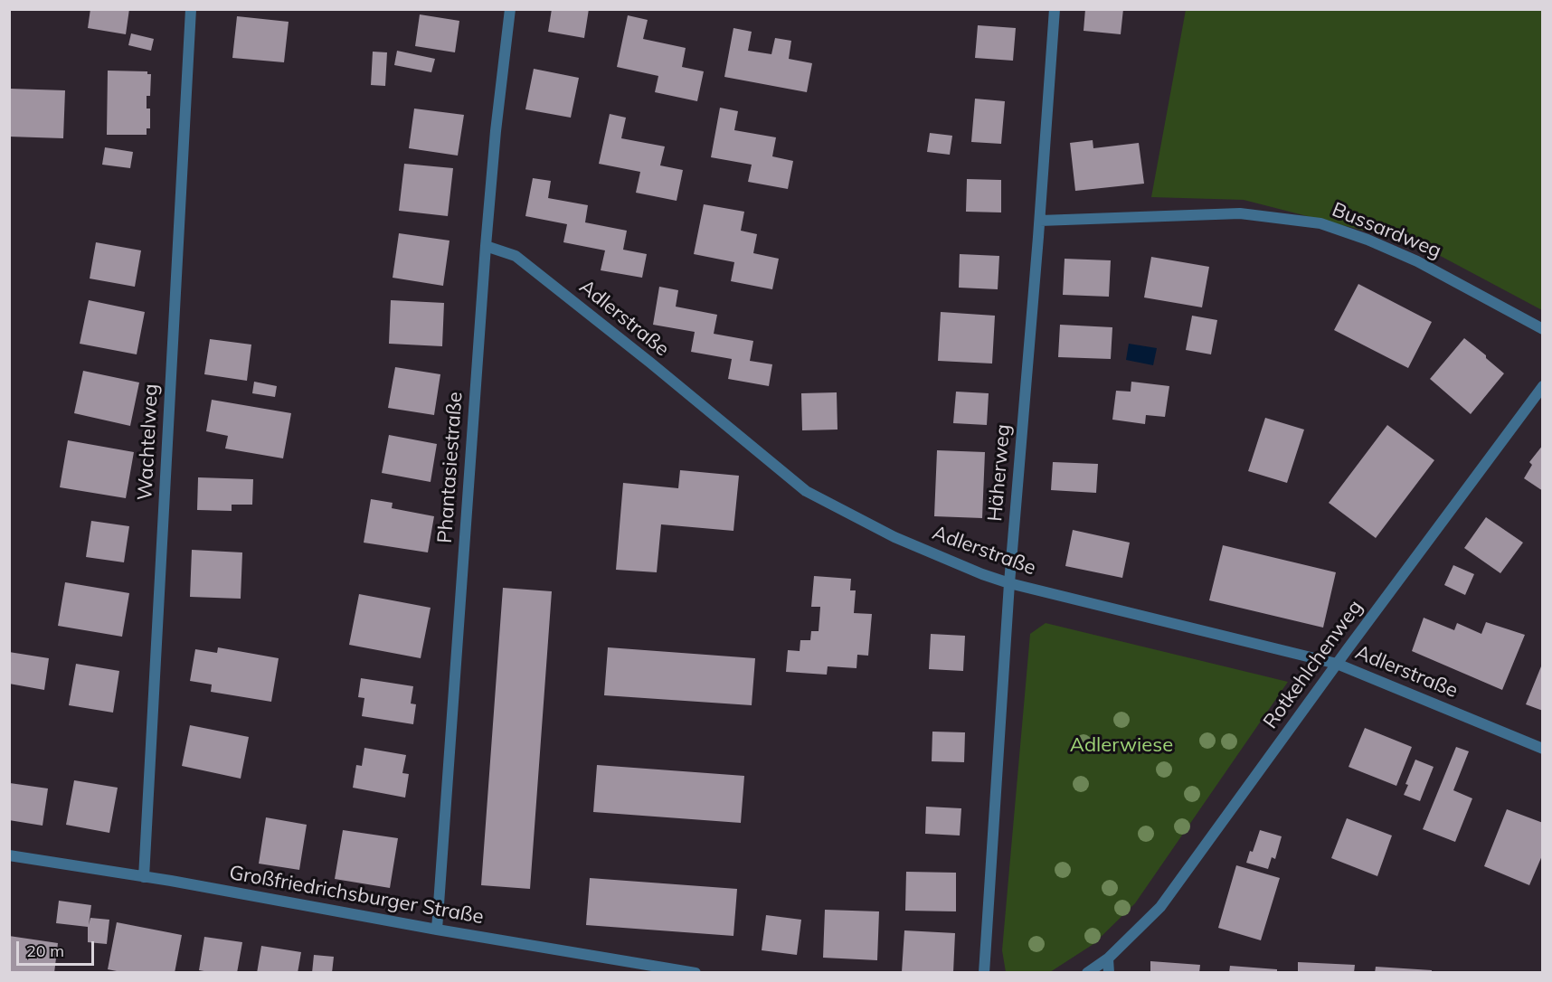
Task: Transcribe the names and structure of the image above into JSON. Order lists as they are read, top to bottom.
{
  "streets": {
    "street": [
      "Bussardweg",
      "Adlerstraße",
      "Wachtelweg",
      "Phantasiestraße",
      "Häherweg",
      "Rotkehlchenweg",
      "Großfriedrichsburger Straße"
    ]
  },
  "crossings": [
    ["Bussardweg", "Häherweg"],
    ["Adlerstraße", "Phantasiestraße"],
    ["Adlerstraße", "Häherweg"],
    ["Adlerstraße", "Rotkehlchenweg"],
    ["Wachtelweg", "Großfriedrichsburger Straße"],
    ["Phantasiestraße", "Großfriedrichsburger Straße"]
  ],
  "parks": ["Adlerwiese"],
  "scale_bar": "20 m"
}
